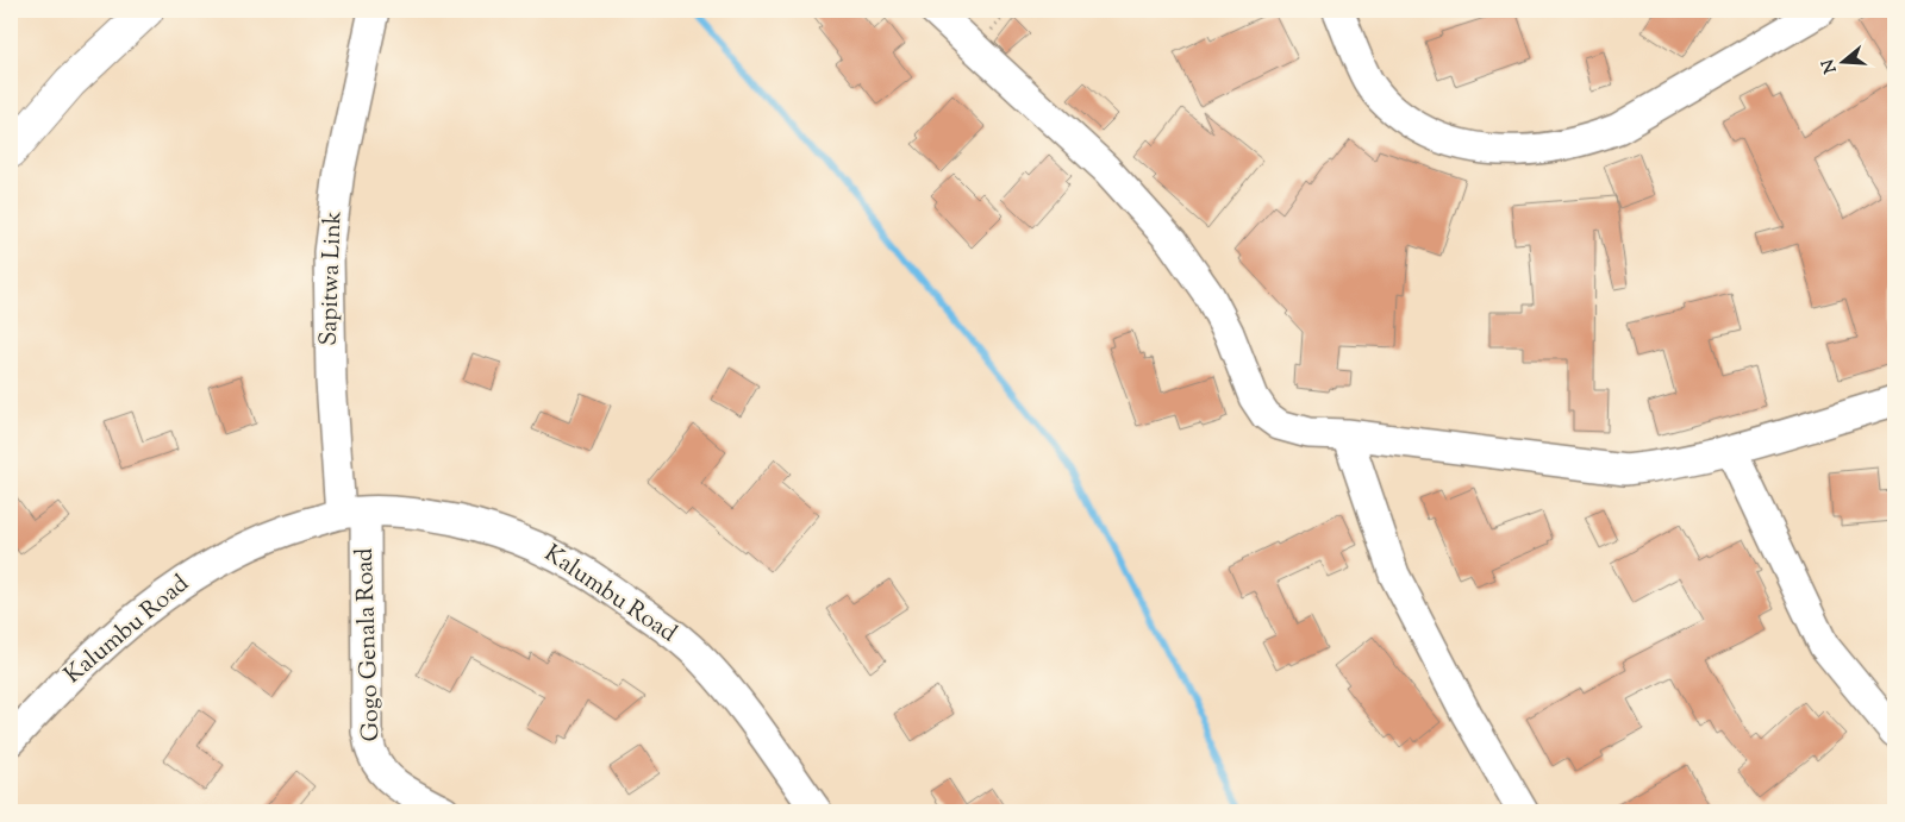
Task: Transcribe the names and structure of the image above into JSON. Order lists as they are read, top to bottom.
{
  "streets": {
    "street": ["Sapitwa Link", "Kalumbu Road", "Gogo Genala Road"]
  },
  "crossings": [
    ["Sapitwa Link", "Kalumbu Road"],
    ["Sapitwa Link", "Gogo Genala Road"],
    ["Kalumbu Road", "Gogo Genala Road"]
  ],
  "north": "left"
}
